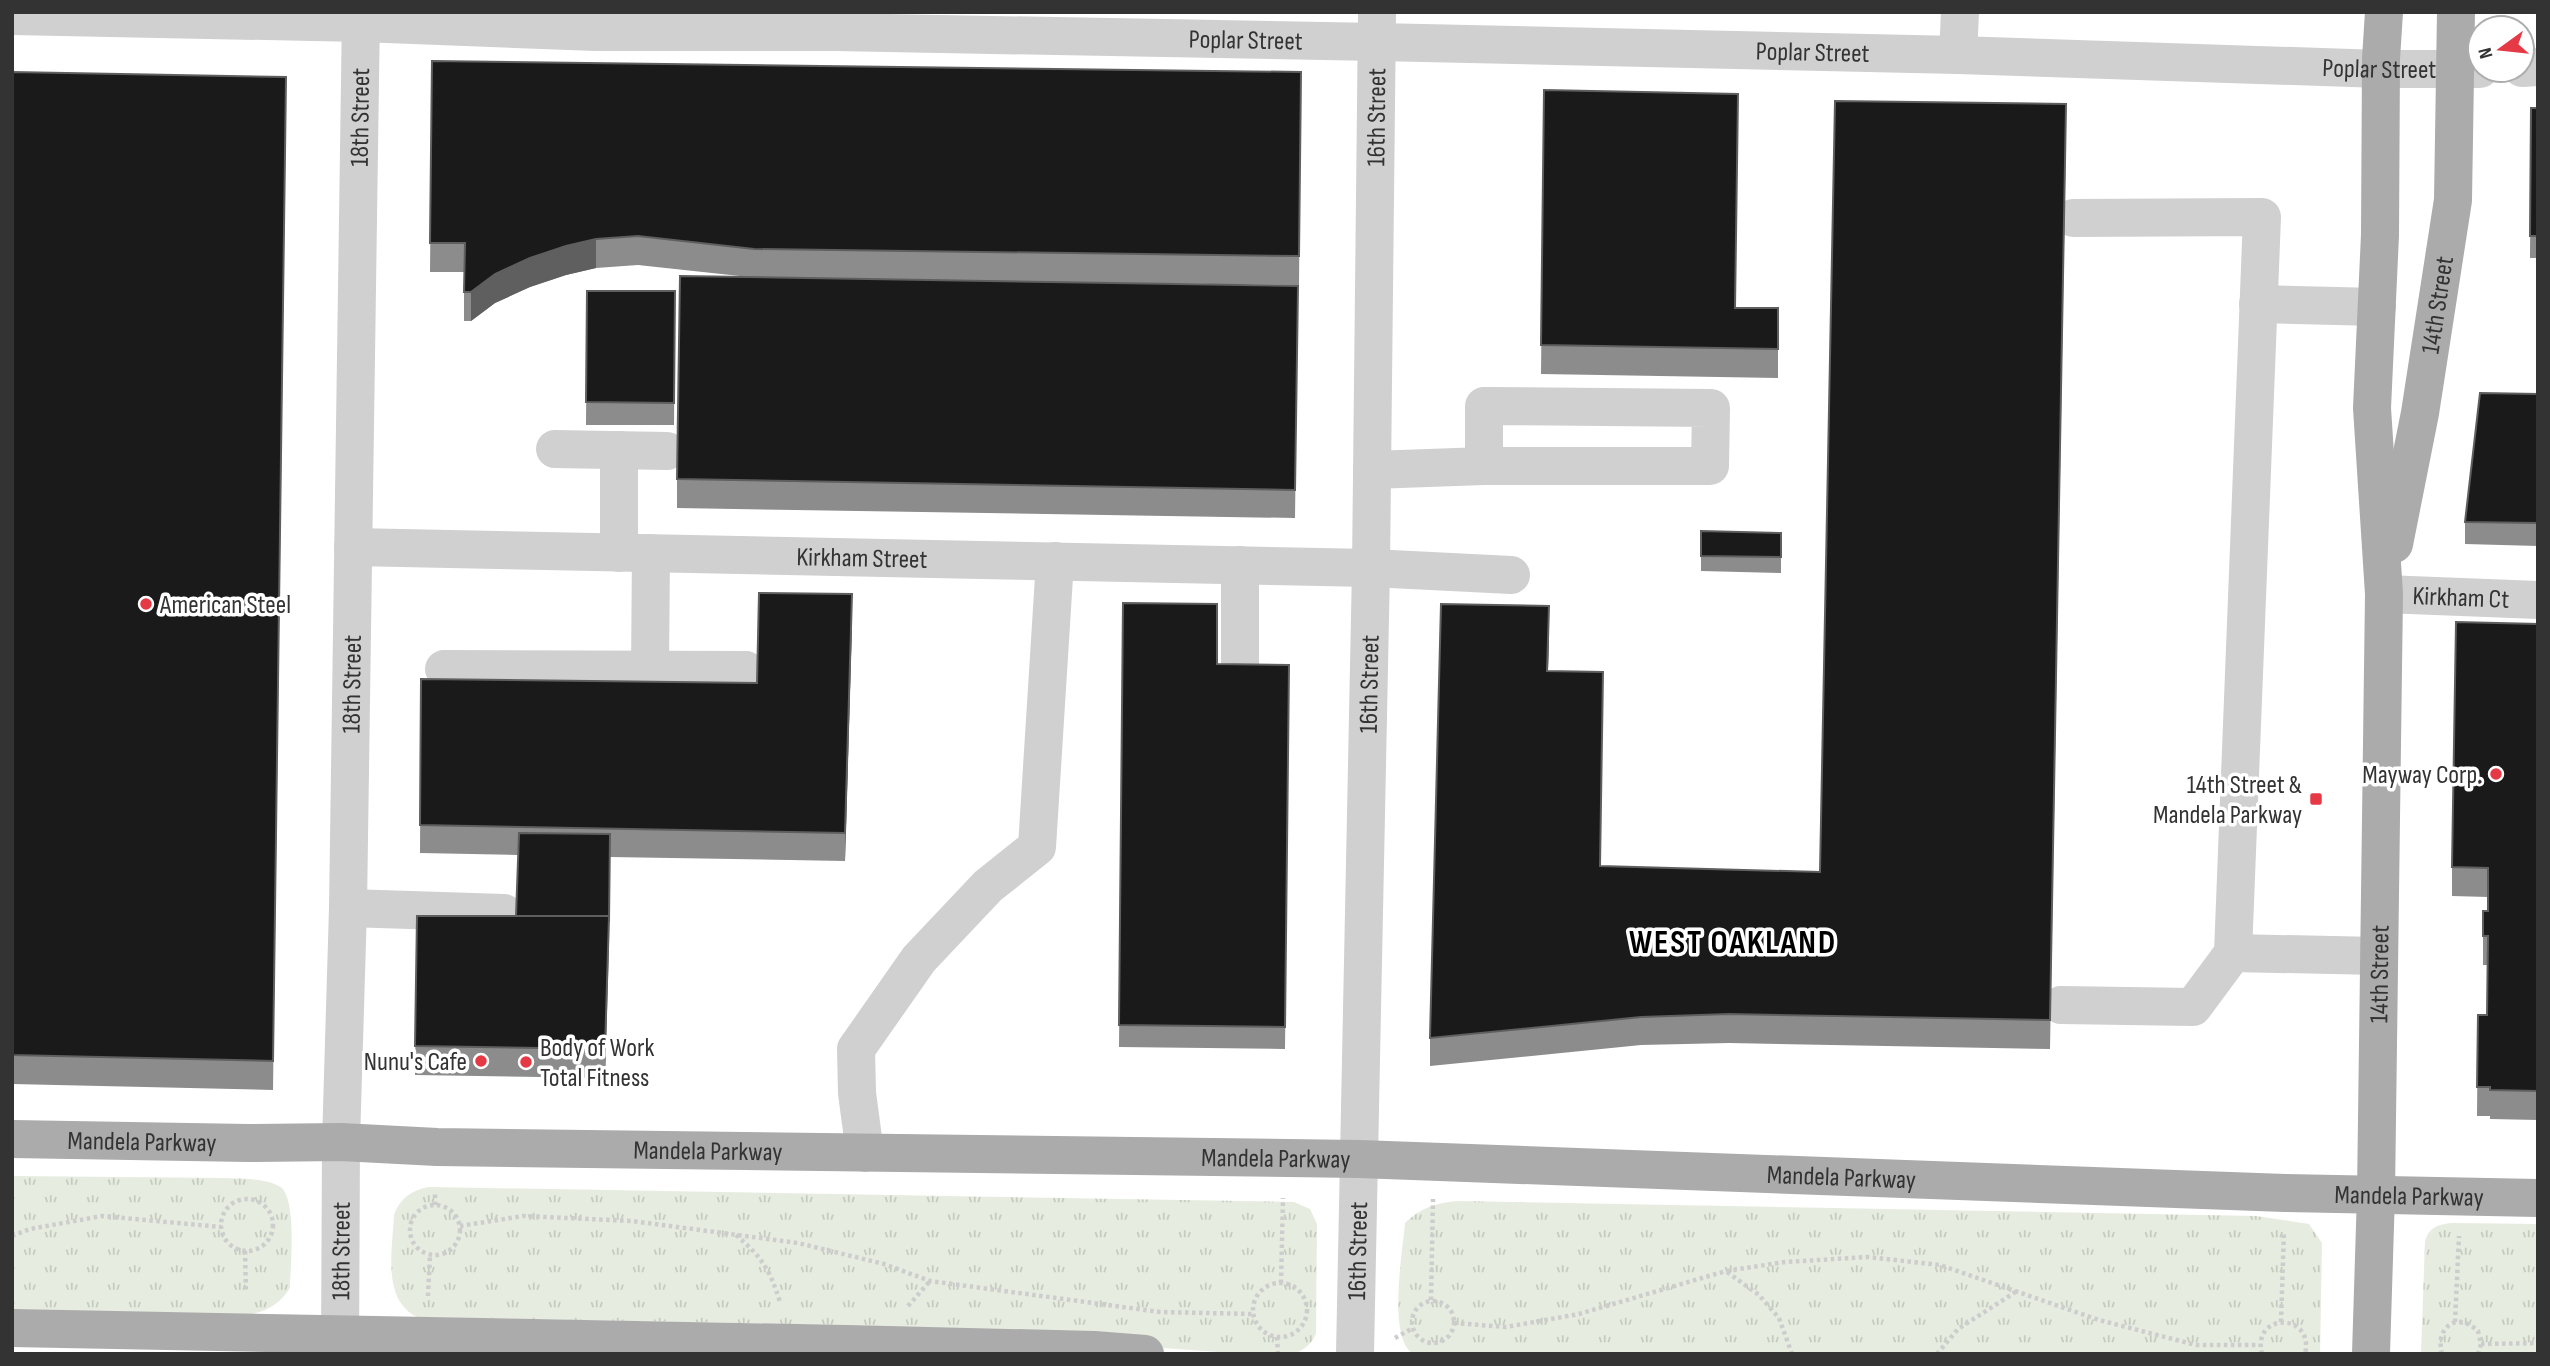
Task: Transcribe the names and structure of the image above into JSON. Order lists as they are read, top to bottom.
{
  "streets": {
    "main road": ["14th Street", "Mandela Parkway"],
    "street": [
      "Poplar Street",
      "18th Street",
      "16th Street",
      "Kirkham Street",
      "Kirkham Ct"
    ]
  },
  "crossings": [
    ["Poplar Street", "18th Street"],
    ["Poplar Street", "16th Street"],
    ["Poplar Street", "14th Street"],
    ["18th Street", "Kirkham Street"],
    ["18th Street", "Mandela Parkway"],
    ["16th Street", "Kirkham Street"],
    ["16th Street", "Mandela Parkway"],
    ["14th Street", "Kirkham Ct"],
    ["14th Street", "Mandela Parkway"]
  ],
  "districts": ["WEST OAKLAND"],
  "places": {
    "other": [
      "American Steel",
      "Mayway Corp.",
      "Nunu's Cafe",
      "Body of Work Total Fitness"
    ],
    "transit": ["14th Street & Mandela Parkway"]
  },
  "north": "left"
}
